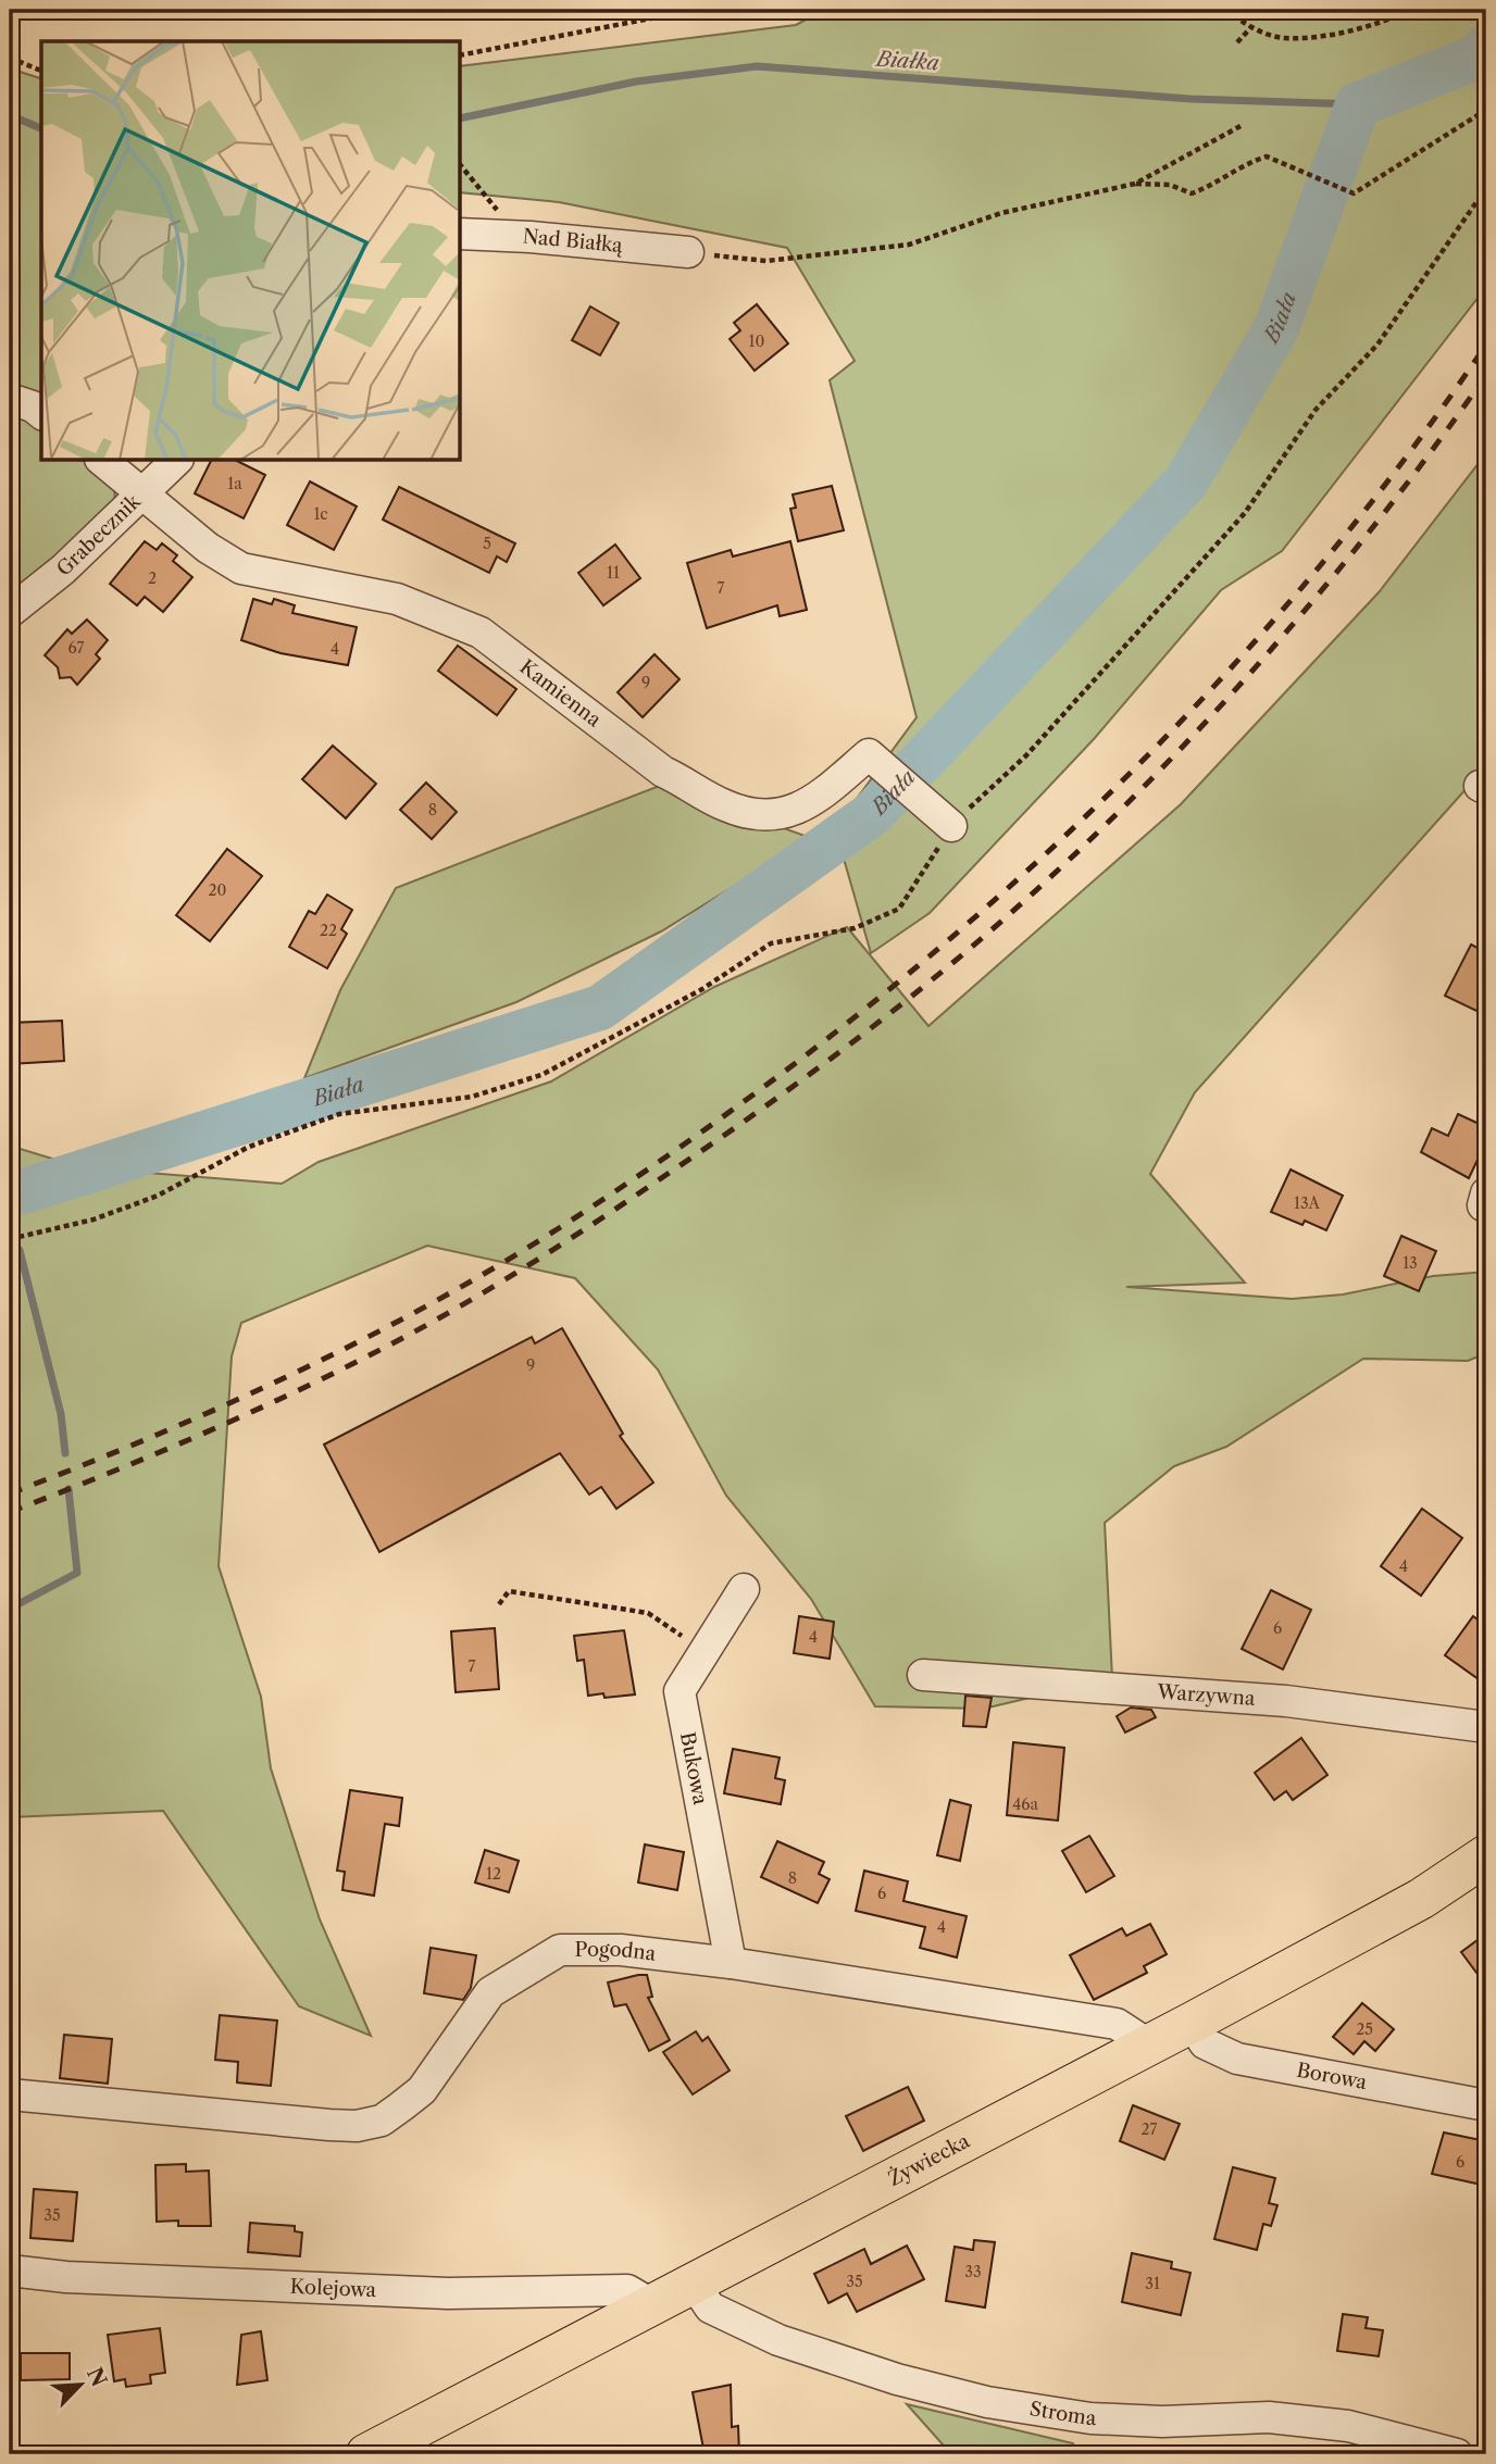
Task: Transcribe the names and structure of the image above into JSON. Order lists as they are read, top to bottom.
{
  "streets": {
    "main road": ["Żywiecka"],
    "street": [
      "Nad Białką",
      "Grabecznik",
      "Kamienna",
      "Warzywna",
      "Bukowa",
      "Pogodna",
      "Borowa",
      "Kolejowa",
      "Stroma"
    ]
  },
  "crossings": [
    ["Grabecznik", "Kamienna"],
    ["Bukowa", "Pogodna"],
    ["Pogodna", "Żywiecka"],
    ["Borowa", "Żywiecka"],
    ["Żywiecka", "Kolejowa"],
    ["Żywiecka", "Stroma"]
  ],
  "water": ["Białka", "Biała"],
  "house_numbers": [
    "10",
    "1a",
    "1c",
    "5",
    "11",
    "2",
    "7",
    "67",
    "4",
    "9",
    "8",
    "20",
    "22",
    "13A",
    "13",
    "9",
    "4",
    "6",
    "4",
    "7",
    "46a",
    "12",
    "8",
    "6",
    "4",
    "25",
    "27",
    "6",
    "35",
    "33",
    "35",
    "31"
  ],
  "north": "top right"
}
